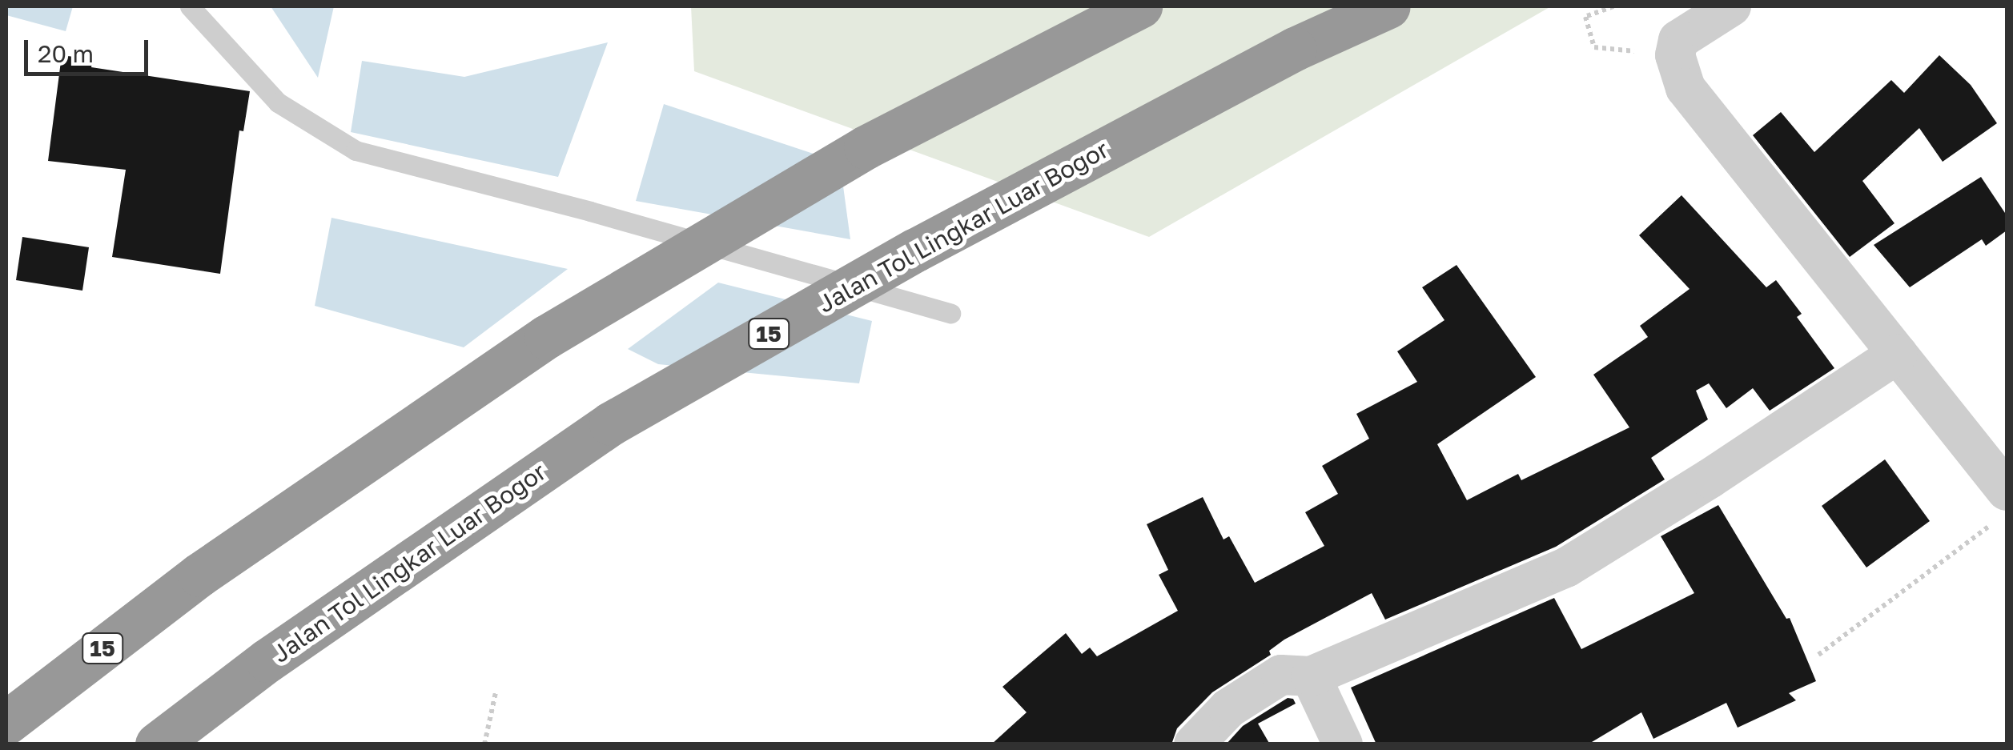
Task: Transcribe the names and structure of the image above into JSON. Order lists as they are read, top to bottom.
{
  "streets": {
    "highway": ["Jalan Tol Lingkar Luar Bogor", "15"]
  },
  "scale_bar": "20 m"
}
